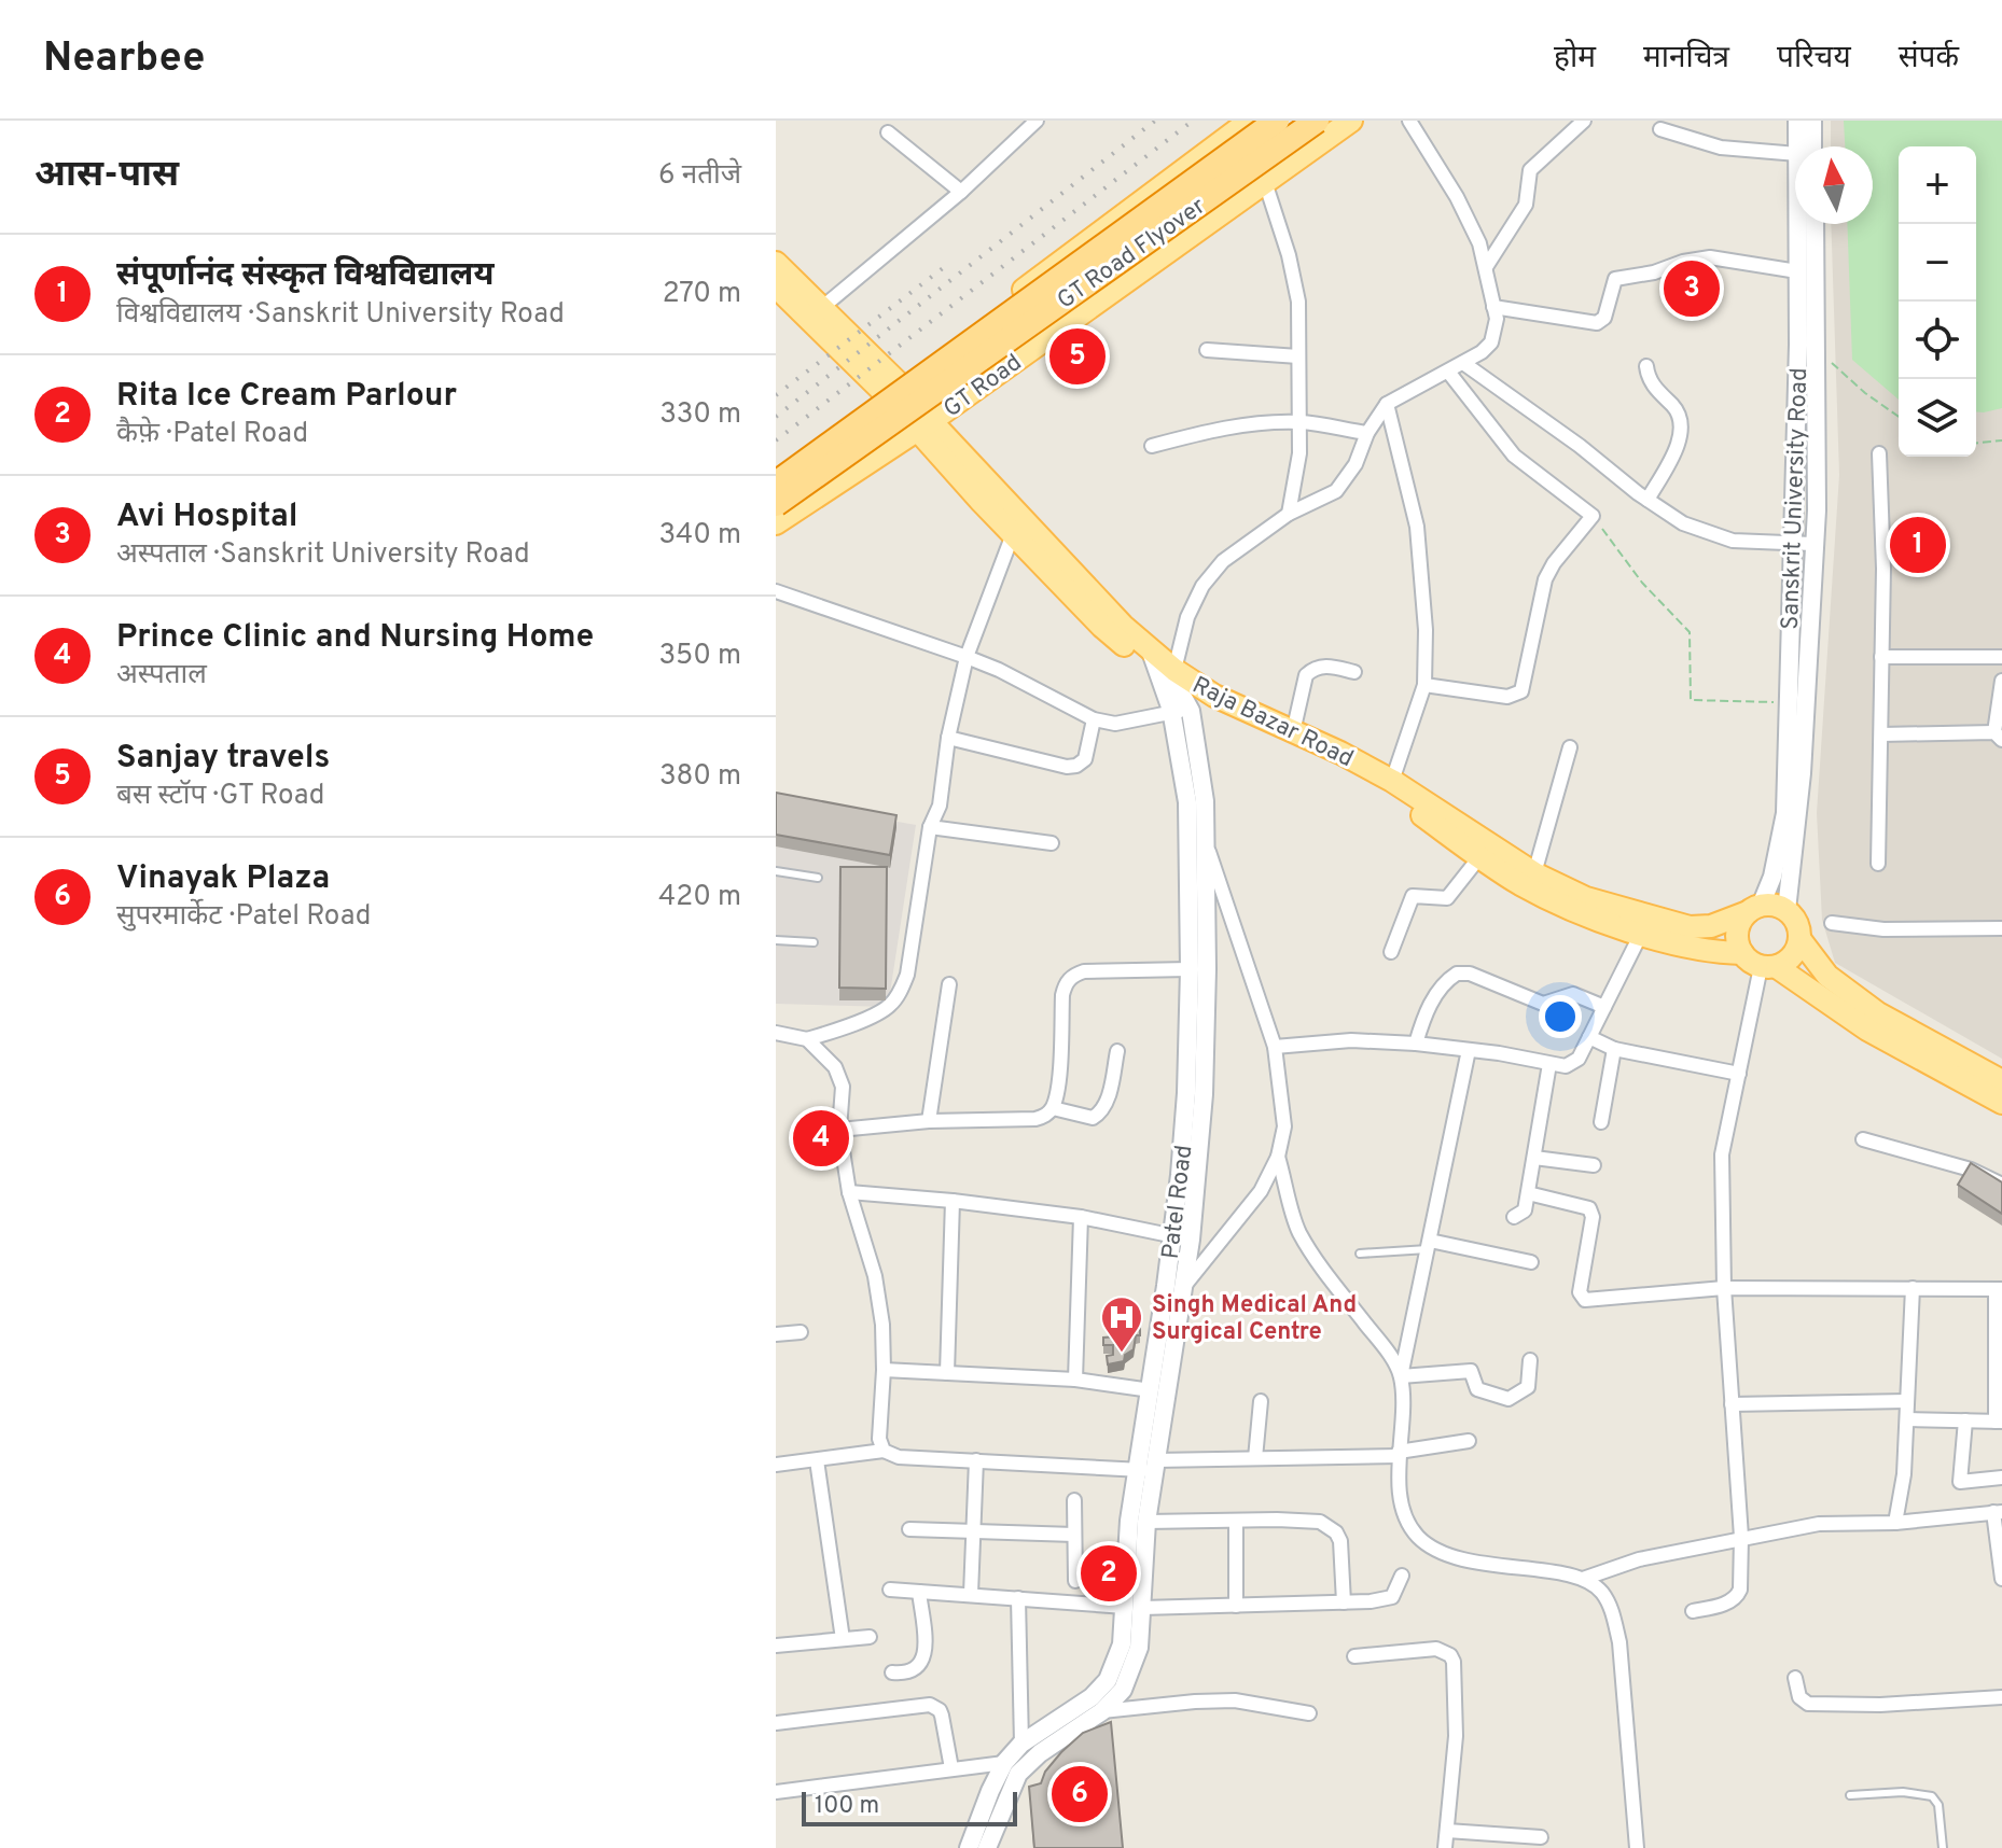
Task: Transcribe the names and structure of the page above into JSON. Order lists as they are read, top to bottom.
{
  "streets": {
    "highway": ["GT Road Flyover"],
    "main road": ["GT Road", "Raja Bazar Road"],
    "street": ["Sanskrit University Road", "Patel Road"]
  },
  "crossings": [
    ["GT Road", "Raja Bazar Road"],
    ["Raja Bazar Road", "Patel Road"]
  ],
  "places": {
    "hospital": ["Singh Medical And Surgical Centre"]
  },
  "scale_bar": "100 m",
  "north": "top",
  "page": {
    "header": "Nearbee",
    "nav": [
      "होम",
      "मानचित्र",
      "परिचय",
      "संपर्क"
    ],
    "heading": ["आस-पास", "6 नतीजे"],
    "map_buttons": ["+", "−"],
    "list": [
      {
        "mark": "1",
        "name": "संपूर्णानंद संस्कृत विश्वविद्यालय",
        "note": "विश्वविद्यालय · Sanskrit University Road",
        "value": "270 m"
      },
      {
        "mark": "2",
        "name": "Rita Ice Cream Parlour",
        "note": "कैफ़े · Patel Road",
        "value": "330 m"
      },
      {
        "mark": "3",
        "name": "Avi Hospital",
        "note": "अस्पताल · Sanskrit University Road",
        "value": "340 m"
      },
      {
        "mark": "4",
        "name": "Prince Clinic and Nursing Home",
        "note": "अस्पताल",
        "value": "350 m"
      },
      {
        "mark": "5",
        "name": "Sanjay travels",
        "note": "बस स्टॉप · GT Road",
        "value": "380 m"
      },
      {
        "mark": "6",
        "name": "Vinayak Plaza",
        "note": "सुपरमार्केट · Patel Road",
        "value": "420 m"
      }
    ],
    "pins": [
      "3",
      "5",
      "1",
      "4",
      "2",
      "6"
    ],
    "scale": "100 m"
  }
}
